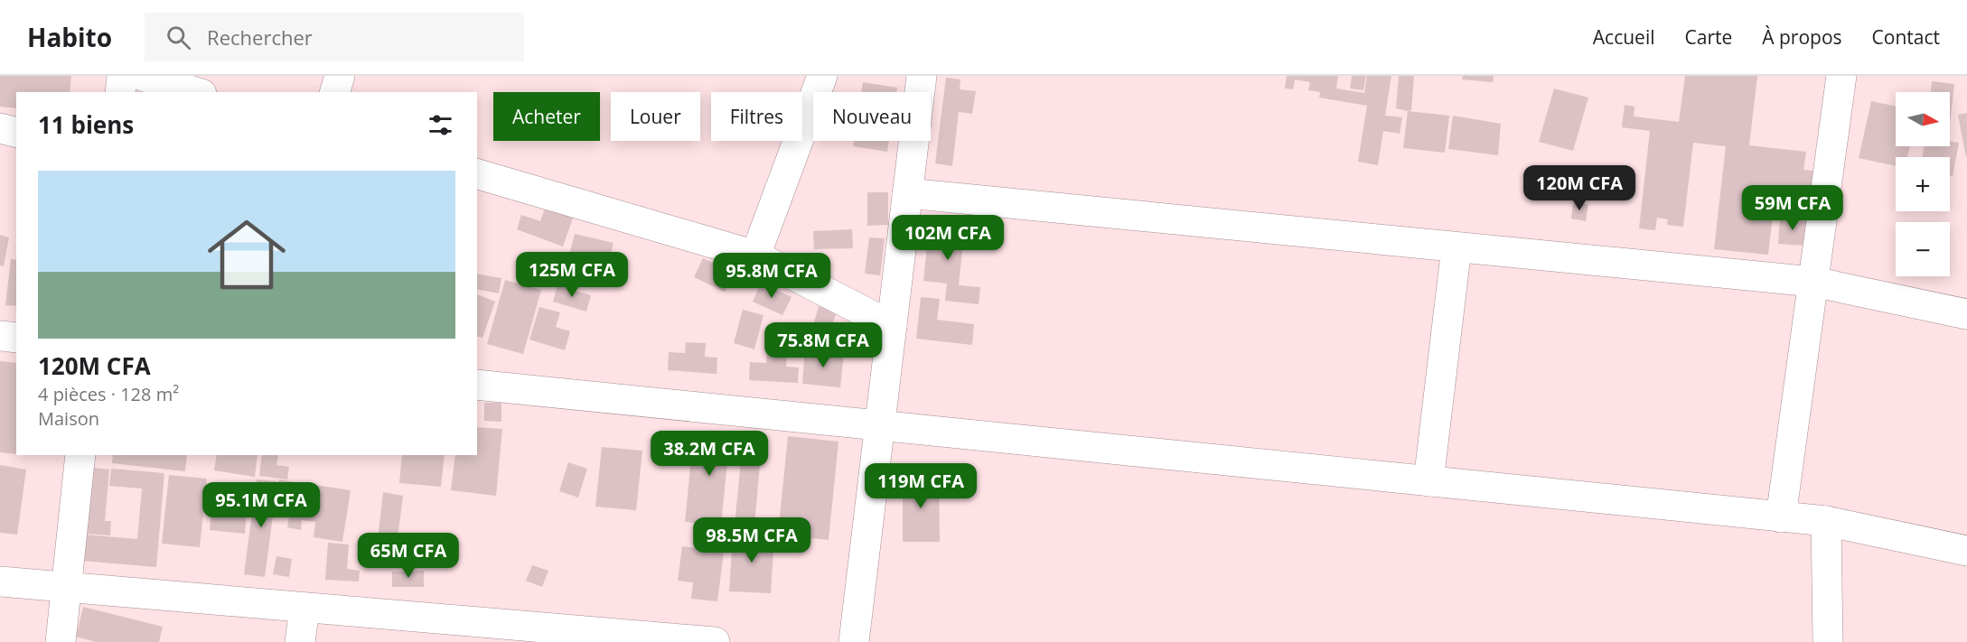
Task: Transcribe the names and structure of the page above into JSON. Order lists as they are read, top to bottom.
{
  "north": "right",
  "page": {
    "header": "Habito",
    "search": "Rechercher",
    "nav": [
      "Accueil",
      "Carte",
      "À propos",
      "Contact"
    ],
    "map_buttons": ["+", "−"],
    "chip": [
      "Acheter",
      "Louer",
      "Filtres",
      "Nouveau"
    ],
    "heading": "11 biens",
    "list": [
      {
        "name": "120M CFA",
        "note": "4 pièces · 128 m² · Maison"
      }
    ],
    "price": [
      "120M CFA",
      "59M CFA",
      "102M CFA",
      "125M CFA",
      "95.8M CFA",
      "75.8M CFA",
      "38.2M CFA",
      "119M CFA",
      "95.1M CFA",
      "98.5M CFA",
      "65M CFA"
    ]
  }
}
